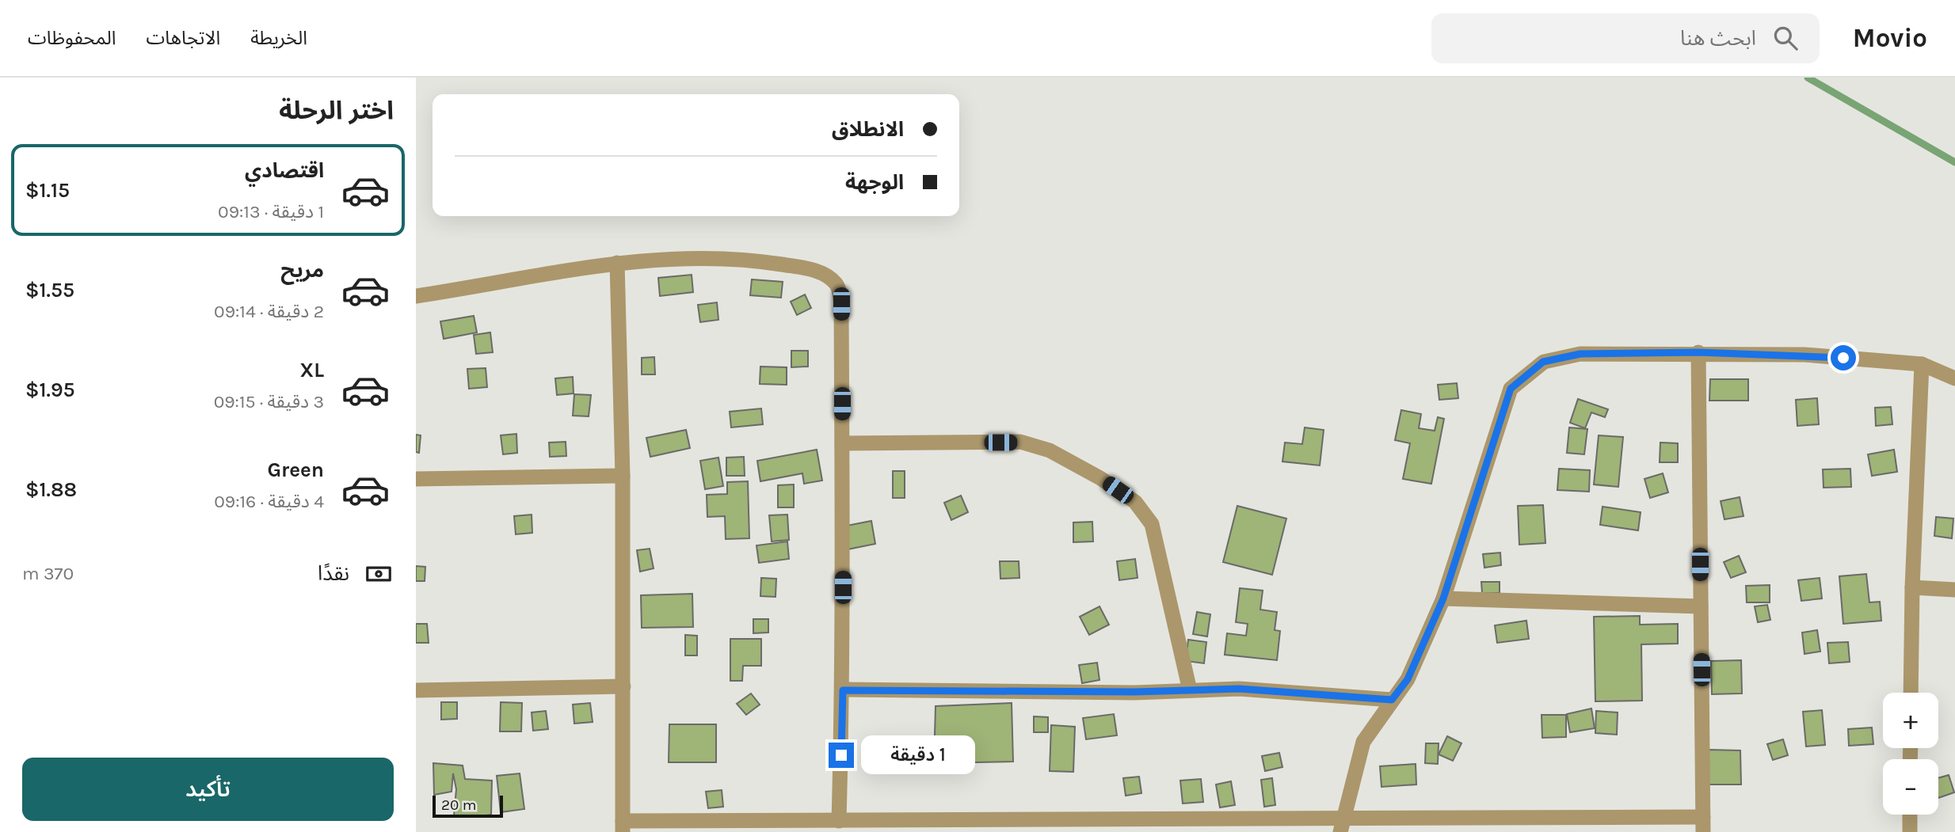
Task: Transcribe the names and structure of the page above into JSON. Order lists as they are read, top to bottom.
{
  "scale_bar": "20 m",
  "page": {
    "header": "Movio",
    "search": "ابحث هنا",
    "nav": ["الخريطة", "الاتجاهات", "المحفوظات"],
    "heading": "اختر الرحلة",
    "banner": ["الانطلاق", "الوجهة"],
    "list": [
      {
        "name": "اقتصادي",
        "note": "1 دقيقة · 09:13",
        "value": "$1.15"
      },
      {
        "name": "مريح",
        "note": "2 دقيقة · 09:14",
        "value": "$1.55"
      },
      {
        "name": "XL",
        "note": "3 دقيقة · 09:15",
        "value": "$1.95"
      },
      {
        "name": "Green",
        "note": "4 دقيقة · 09:16",
        "value": "$1.88"
      }
    ],
    "pay": ["نقدًا", "370 m"],
    "map_buttons": ["+", "−"],
    "bubble": "1 دقيقة",
    "buttons": "تأكيد",
    "scale": "20 m"
  }
}
